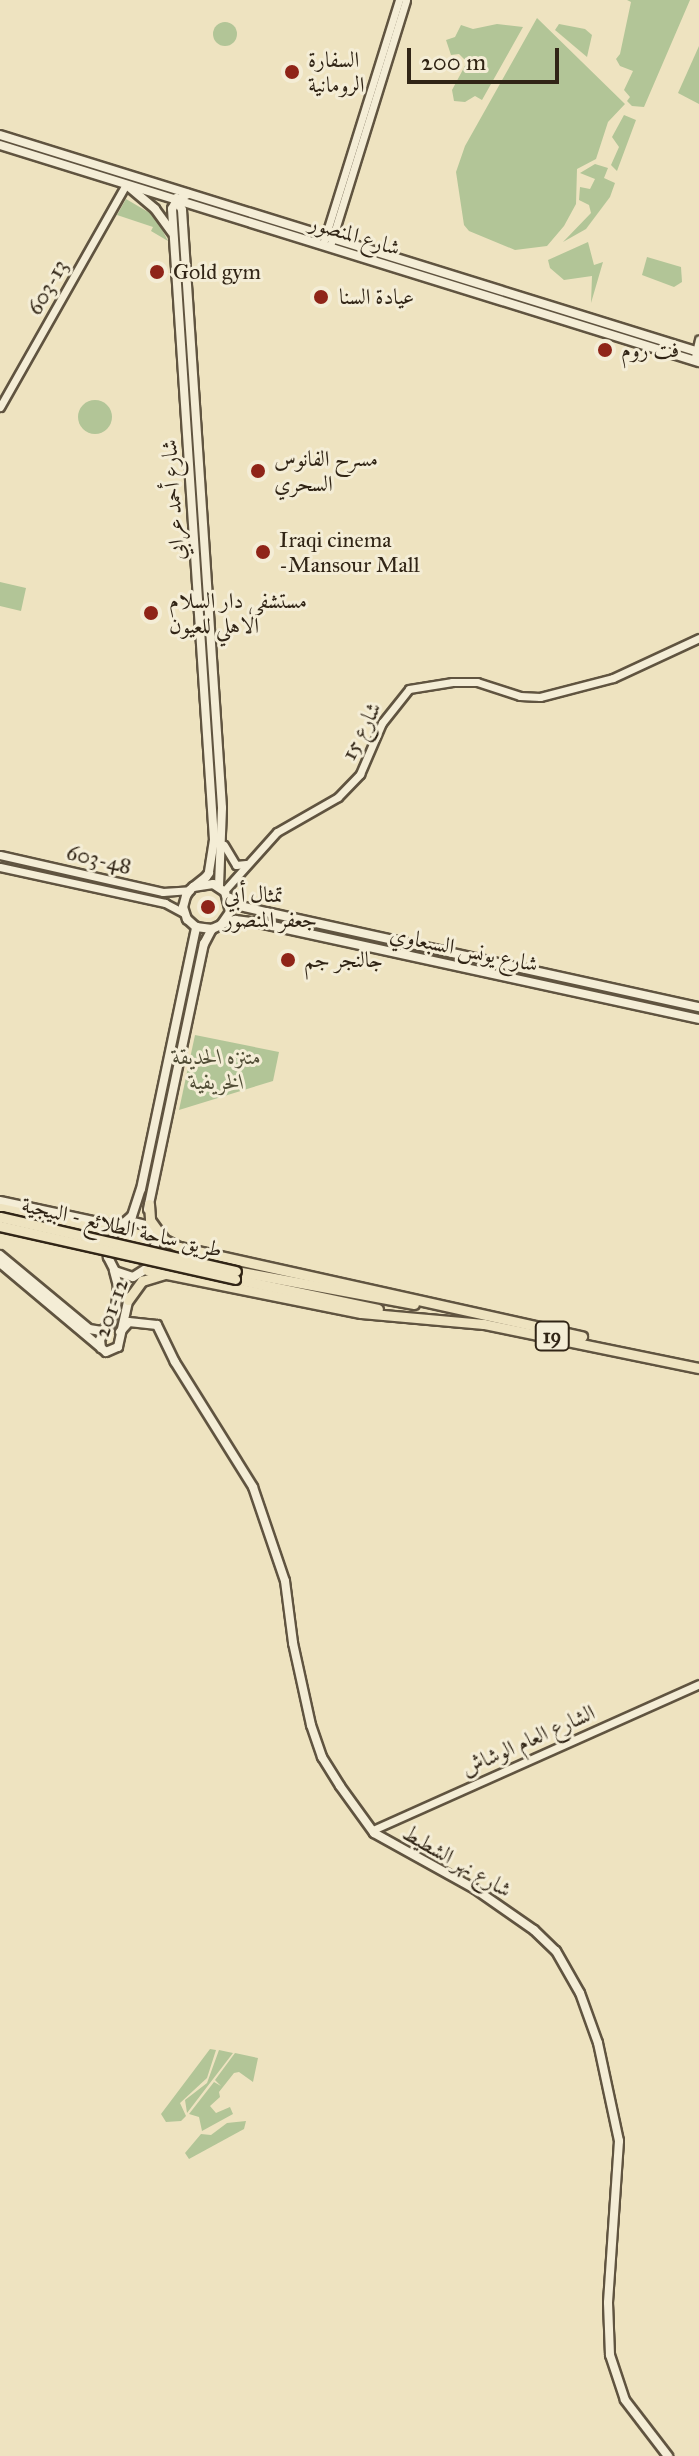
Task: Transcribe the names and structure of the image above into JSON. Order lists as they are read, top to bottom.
{
  "streets": {
    "main road": [
      "شارع المنصور",
      "شارع أحمد عرابي",
      "شارع يونس السبعاوي",
      "طريق ساحة الطلائع - البيجية",
      "201-12",
      "19",
      "شارع نهر الشطيط"
    ],
    "street": [
      "603-13",
      "شارع 15",
      "603-48",
      "الشارع العام الوشاش"
    ]
  },
  "crossings": [
    ["شارع المنصور", "603-13"],
    ["شارع المنصور", "شارع أحمد عرابي"],
    ["شارع أحمد عرابي", "شارع 15"],
    ["شارع أحمد عرابي", "603-48"],
    ["شارع أحمد عرابي", "شارع يونس السبعاوي"],
    ["شارع 15", "603-48"],
    ["شارع 15", "شارع يونس السبعاوي"],
    ["603-48", "شارع يونس السبعاوي"],
    ["الشارع العام الوشاش", "شارع نهر الشطيط"]
  ],
  "parks": ["متنزه الحديقة الخريفية"],
  "places": [
    "السفارة الرومانية",
    "Gold gym",
    "عيادة السنا",
    "فت روم",
    "مسرح الفانوس السحري",
    "Iraqi cinema -Mansour Mall",
    "مستشفى دار السلام الاهلي للعيون",
    "تمثال أبي جعفر المنصور",
    "جالنجر جم"
  ],
  "scale_bar": "200 m"
}
